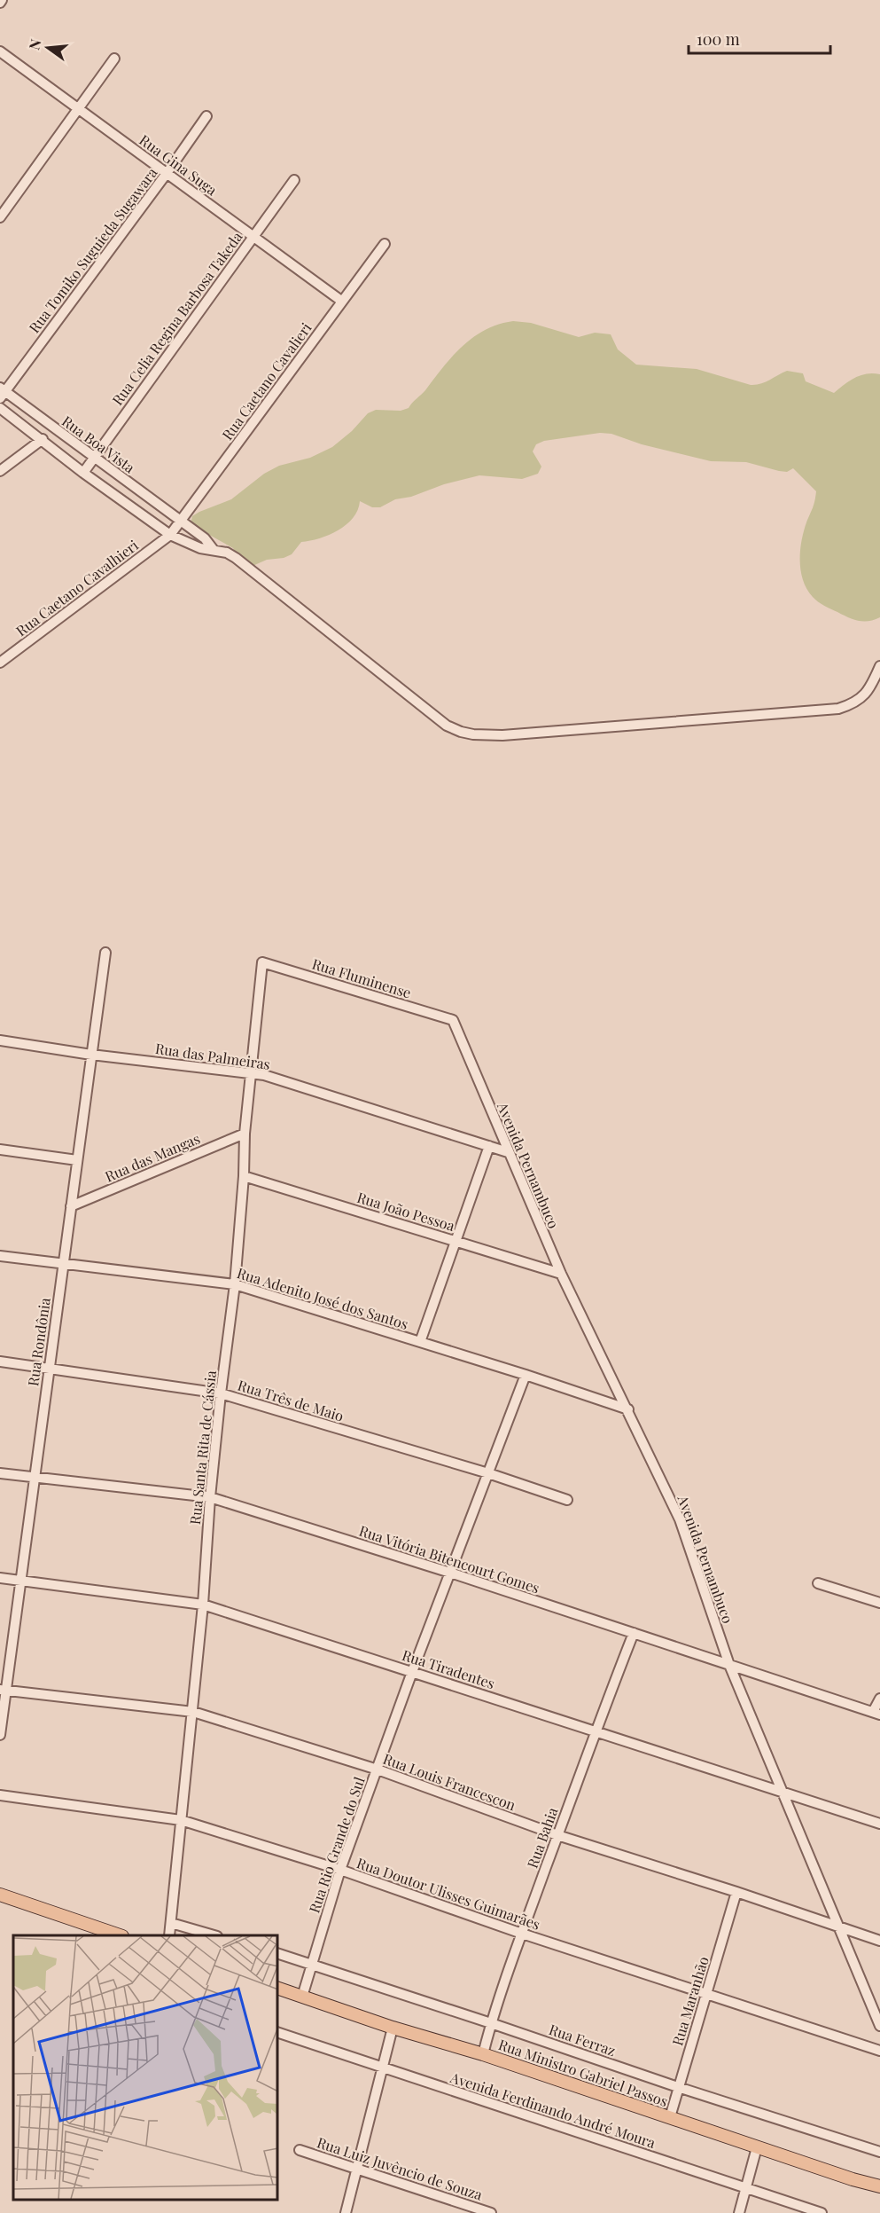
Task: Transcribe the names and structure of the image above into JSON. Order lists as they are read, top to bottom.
{
  "streets": {
    "main road": ["Rua Ministro Gabriel Passos"],
    "street": [
      "Rua Gina Suga",
      "Rua Tomiko Suguieda Sugawara",
      "Rua Celia Regina Barbosa Takeda",
      "Rua Caetano Cavalieri",
      "Rua Boa Vista",
      "Rua Caetano Cavalhieri",
      "Rua Fluminense",
      "Rua das Palmeiras",
      "Rua das Mangas",
      "Avenida Pernambuco",
      "Rua João Pessoa",
      "Rua Adenito José dos Santos",
      "Rua Rondônia",
      "Rua Três de Maio",
      "Rua Santa Rita de Cássia",
      "Rua Vitória Bitencourt Gomes",
      "Rua Tiradentes",
      "Rua Louis Francescon",
      "Rua Bahia",
      "Rua Rio Grande do Sul",
      "Rua Doutor Ulisses Guimarães",
      "Rua Maranhão",
      "Rua Ferraz",
      "Avenida Ferdinando André Moura",
      "Rua Luiz Juvêncio de Souza"
    ]
  },
  "crossings": [
    ["Rua Gina Suga", "Rua Tomiko Suguieda Sugawara"],
    ["Rua Gina Suga", "Rua Celia Regina Barbosa Takeda"],
    ["Rua Gina Suga", "Rua Caetano Cavalieri"],
    ["Rua Tomiko Suguieda Sugawara", "Rua Boa Vista"],
    ["Rua Celia Regina Barbosa Takeda", "Rua Boa Vista"],
    ["Rua Caetano Cavalieri", "Rua Boa Vista"],
    ["Rua Caetano Cavalieri", "Rua Caetano Cavalhieri"],
    ["Rua Boa Vista", "Rua Caetano Cavalhieri"],
    ["Rua Fluminense", "Avenida Pernambuco"],
    ["Rua Fluminense", "Rua Santa Rita de Cássia"],
    ["Rua das Palmeiras", "Avenida Pernambuco"],
    ["Rua das Palmeiras", "Rua Rondônia"],
    ["Rua das Palmeiras", "Rua Santa Rita de Cássia"],
    ["Rua das Mangas", "Rua Rondônia"],
    ["Rua das Mangas", "Rua Santa Rita de Cássia"],
    ["Avenida Pernambuco", "Rua João Pessoa"],
    ["Avenida Pernambuco", "Rua Adenito José dos Santos"],
    ["Avenida Pernambuco", "Rua Vitória Bitencourt Gomes"],
    ["Avenida Pernambuco", "Rua Tiradentes"],
    ["Avenida Pernambuco", "Rua Louis Francescon"],
    ["Rua João Pessoa", "Rua Santa Rita de Cássia"],
    ["Rua Adenito José dos Santos", "Rua Rondônia"],
    ["Rua Adenito José dos Santos", "Rua Santa Rita de Cássia"],
    ["Rua Adenito José dos Santos", "Rua Rio Grande do Sul"],
    ["Rua Rondônia", "Rua Três de Maio"],
    ["Rua Rondônia", "Rua Vitória Bitencourt Gomes"],
    ["Rua Rondônia", "Rua Tiradentes"],
    ["Rua Rondônia", "Rua Louis Francescon"],
    ["Rua Três de Maio", "Rua Santa Rita de Cássia"],
    ["Rua Três de Maio", "Rua Rio Grande do Sul"],
    ["Rua Santa Rita de Cássia", "Rua Vitória Bitencourt Gomes"],
    ["Rua Santa Rita de Cássia", "Rua Tiradentes"],
    ["Rua Santa Rita de Cássia", "Rua Louis Francescon"],
    ["Rua Santa Rita de Cássia", "Rua Doutor Ulisses Guimarães"],
    ["Rua Vitória Bitencourt Gomes", "Rua Bahia"],
    ["Rua Vitória Bitencourt Gomes", "Rua Rio Grande do Sul"],
    ["Rua Tiradentes", "Rua Bahia"],
    ["Rua Tiradentes", "Rua Rio Grande do Sul"],
    ["Rua Louis Francescon", "Rua Bahia"],
    ["Rua Louis Francescon", "Rua Rio Grande do Sul"],
    ["Rua Louis Francescon", "Rua Maranhão"],
    ["Rua Bahia", "Rua Doutor Ulisses Guimarães"],
    ["Rua Bahia", "Rua Ferraz"],
    ["Rua Bahia", "Rua Ministro Gabriel Passos"],
    ["Rua Rio Grande do Sul", "Rua Doutor Ulisses Guimarães"],
    ["Rua Rio Grande do Sul", "Rua Ferraz"],
    ["Rua Rio Grande do Sul", "Rua Ministro Gabriel Passos"],
    ["Rua Doutor Ulisses Guimarães", "Rua Maranhão"],
    ["Rua Maranhão", "Rua Ferraz"],
    ["Rua Maranhão", "Rua Ministro Gabriel Passos"]
  ],
  "scale_bar": "100 m",
  "north": "left"
}
